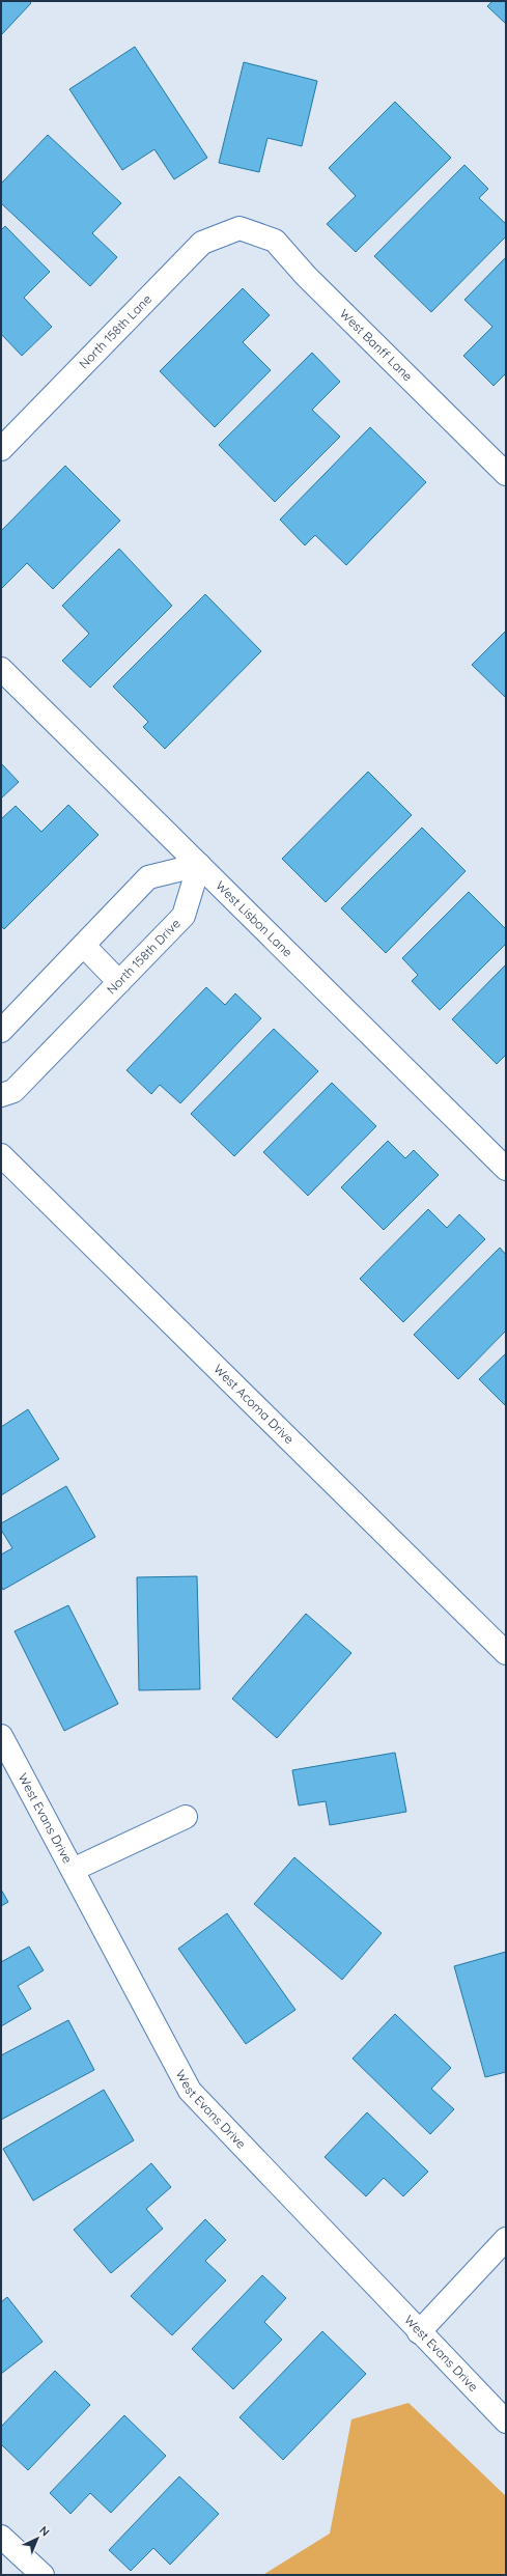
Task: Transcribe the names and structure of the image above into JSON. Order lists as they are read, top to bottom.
{
  "streets": {
    "street": [
      "North 158th Lane",
      "West Banff Lane",
      "West Lisbon Lane",
      "North 158th Drive",
      "West Acoma Drive",
      "West Evans Drive"
    ]
  },
  "crossings": [
    ["North 158th Lane", "West Banff Lane"],
    ["West Lisbon Lane", "North 158th Drive"]
  ],
  "north": "top right"
}
